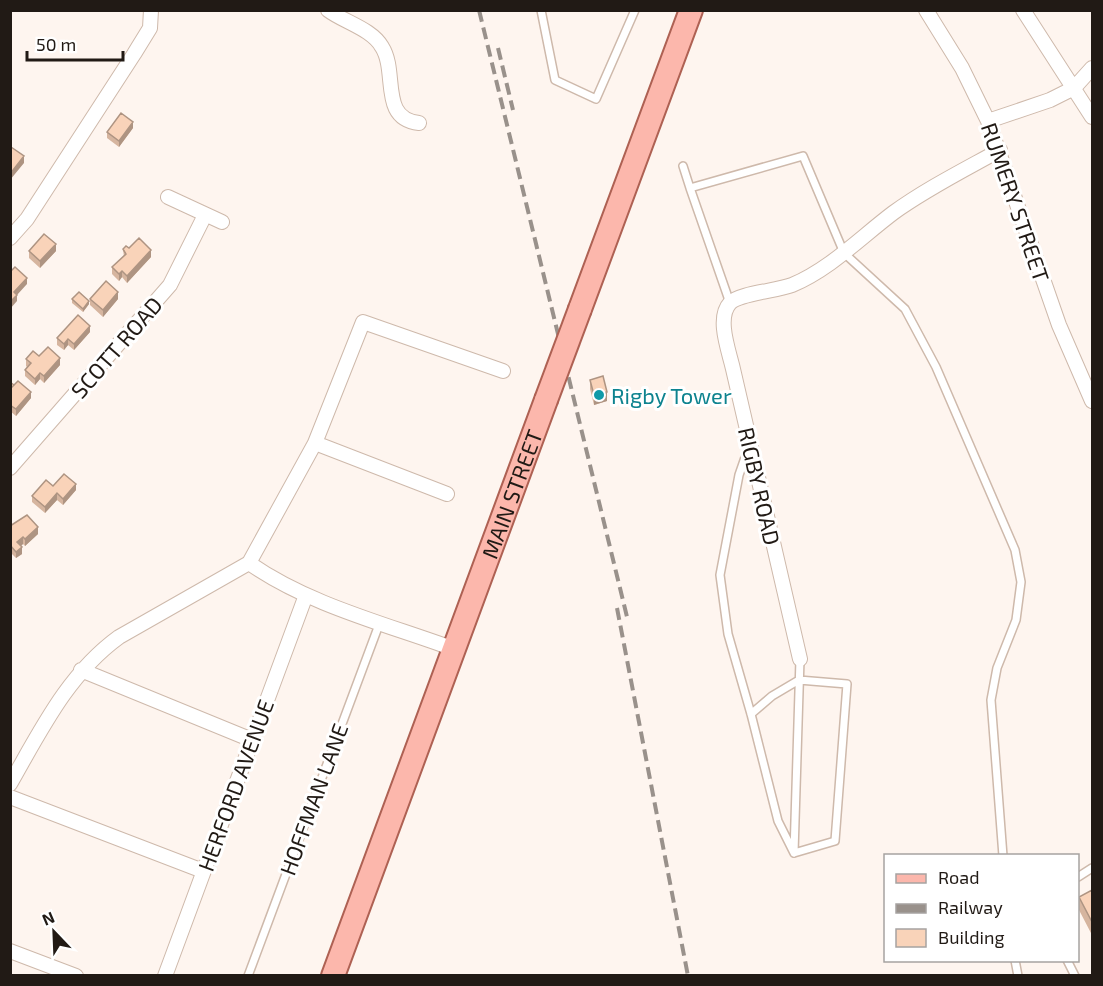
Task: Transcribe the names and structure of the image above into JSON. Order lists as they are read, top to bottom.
{
  "streets": {
    "main road": ["MAIN STREET"],
    "street": [
      "RUMERY STREET",
      "SCOTT ROAD",
      "RIGBY ROAD",
      "HERFORD AVENUE"
    ],
    "lane": ["HOFFMAN LANE"]
  },
  "places": ["Rigby Tower"],
  "legend": ["Road", "Railway", "Building"],
  "scale_bar": "50 m",
  "north": "top left"
}
